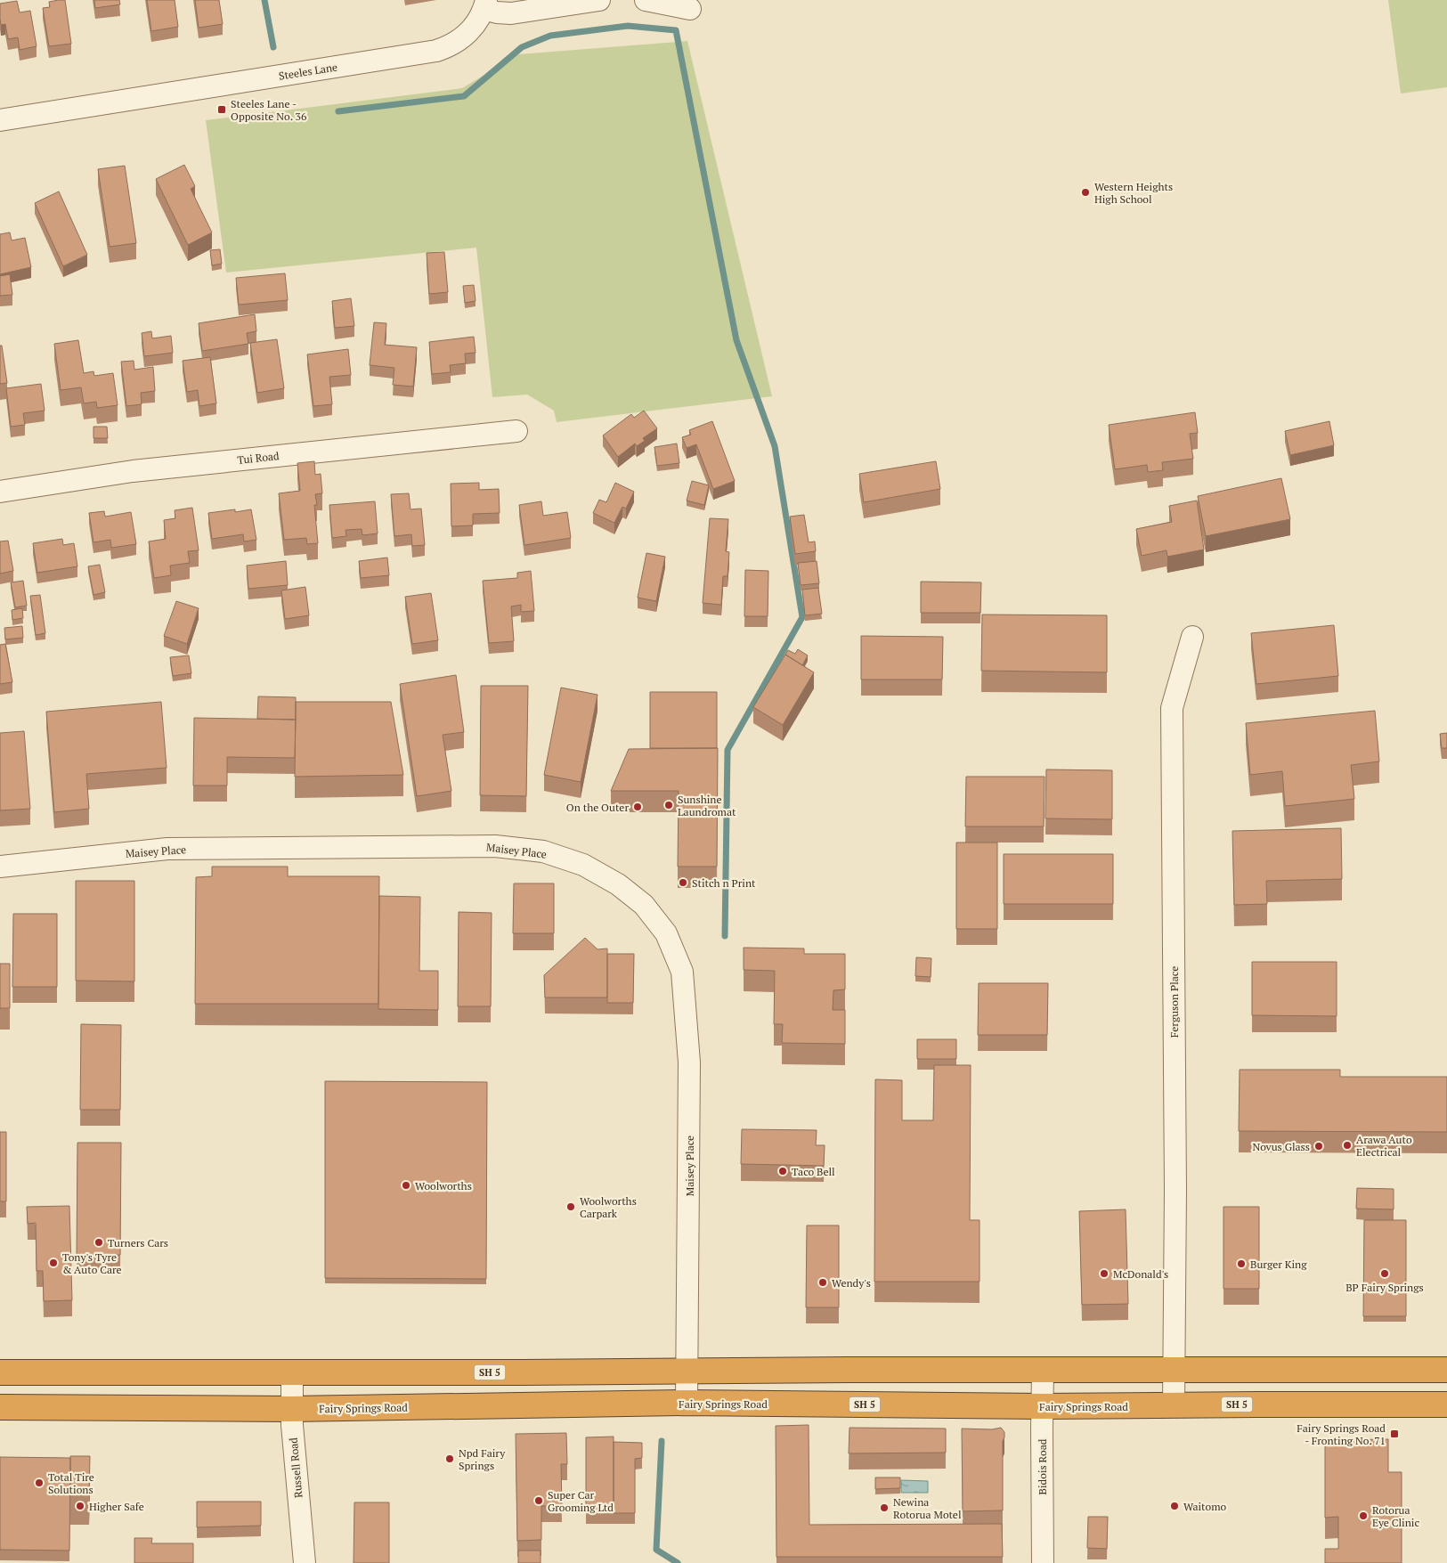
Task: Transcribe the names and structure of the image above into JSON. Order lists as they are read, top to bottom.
{
  "streets": {
    "highway": ["SH 5", "Fairy Springs Road"],
    "street": [
      "Steeles Lane",
      "Tui Road",
      "Maisey Place",
      "Ferguson Place",
      "Bidois Road",
      "Russell Road"
    ]
  },
  "crossings": [
    ["Maisey Place", "SH 5"],
    ["Maisey Place", "Fairy Springs Road"],
    ["Ferguson Place", "SH 5"],
    ["Ferguson Place", "Fairy Springs Road"],
    ["SH 5", "Bidois Road"],
    ["SH 5", "Russell Road"],
    ["Fairy Springs Road", "Bidois Road"],
    ["Fairy Springs Road", "Russell Road"]
  ],
  "places": {
    "transit": ["Steeles Lane - Opposite No. 36", "Fairy Springs Road - Fronting No. 71"],
    "other": [
      "Western Heights High School",
      "Sunshine Laundromat",
      "On the Outer",
      "Stitch n Print",
      "Arawa Auto Electrical",
      "Novus Glass",
      "Taco Bell",
      "Woolworths",
      "Woolworths Carpark",
      "Turners Cars",
      "Tony's Tyre & Auto Care",
      "Burger King",
      "McDonald's",
      "BP Fairy Springs",
      "Wendy's",
      "Npd Fairy Springs",
      "Total Tire Solutions",
      "Super Car Grooming Ltd",
      "Higher Safe",
      "Waitomo",
      "Newina Rotorua Motel",
      "Rotorua Eye Clinic"
    ]
  }
}
